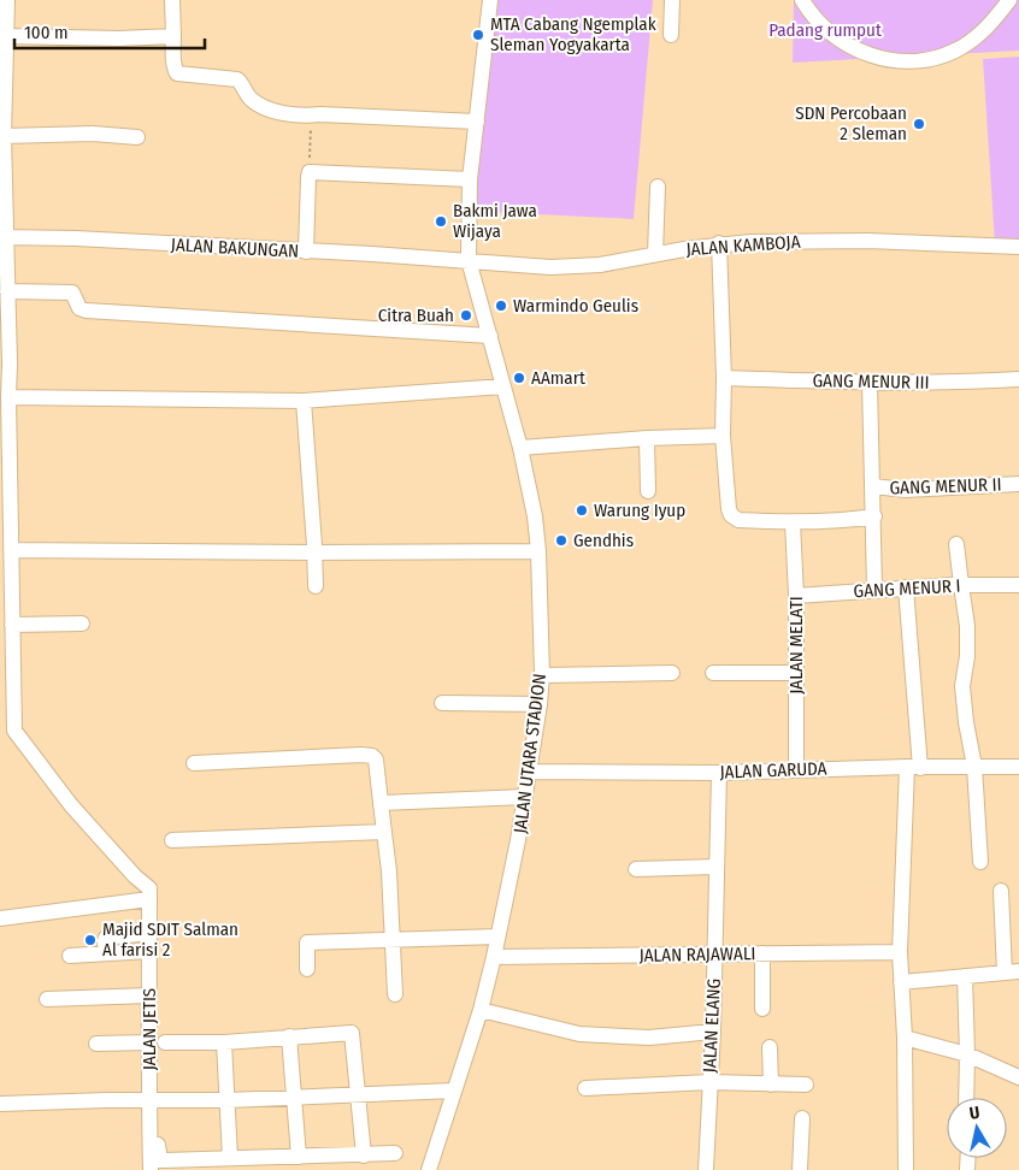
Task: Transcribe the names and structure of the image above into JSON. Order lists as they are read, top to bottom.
{
  "streets": {
    "street": [
      "JALAN KAMBOJA",
      "JALAN BAKUNGAN",
      "GANG MENUR III",
      "GANG MENUR II",
      "GANG MENUR I",
      "JALAN MELATI",
      "JALAN UTARA STADION",
      "JALAN GARUDA",
      "JALAN RAJAWALI",
      "JALAN ELANG",
      "JALAN JETIS"
    ]
  },
  "crossings": [
    ["JALAN KAMBOJA", "JALAN BAKUNGAN"],
    ["JALAN KAMBOJA", "JALAN UTARA STADION"],
    ["JALAN BAKUNGAN", "JALAN UTARA STADION"],
    ["GANG MENUR I", "JALAN MELATI"],
    ["JALAN MELATI", "JALAN GARUDA"],
    ["JALAN UTARA STADION", "JALAN GARUDA"],
    ["JALAN UTARA STADION", "JALAN RAJAWALI"],
    ["JALAN GARUDA", "JALAN ELANG"],
    ["JALAN RAJAWALI", "JALAN ELANG"]
  ],
  "parks": ["Padang rumput"],
  "places": [
    "MTA Cabang Ngemplak Sleman Yogyakarta",
    "SDN Percobaan 2 Sleman",
    "Bakmi Jawa Wijaya",
    "Warmindo Geulis",
    "Citra Buah",
    "AAmart",
    "Warung Iyup",
    "Gendhis",
    "Majid SDIT Salman Al farisi 2"
  ],
  "scale_bar": "100 m",
  "north": "top"
}
